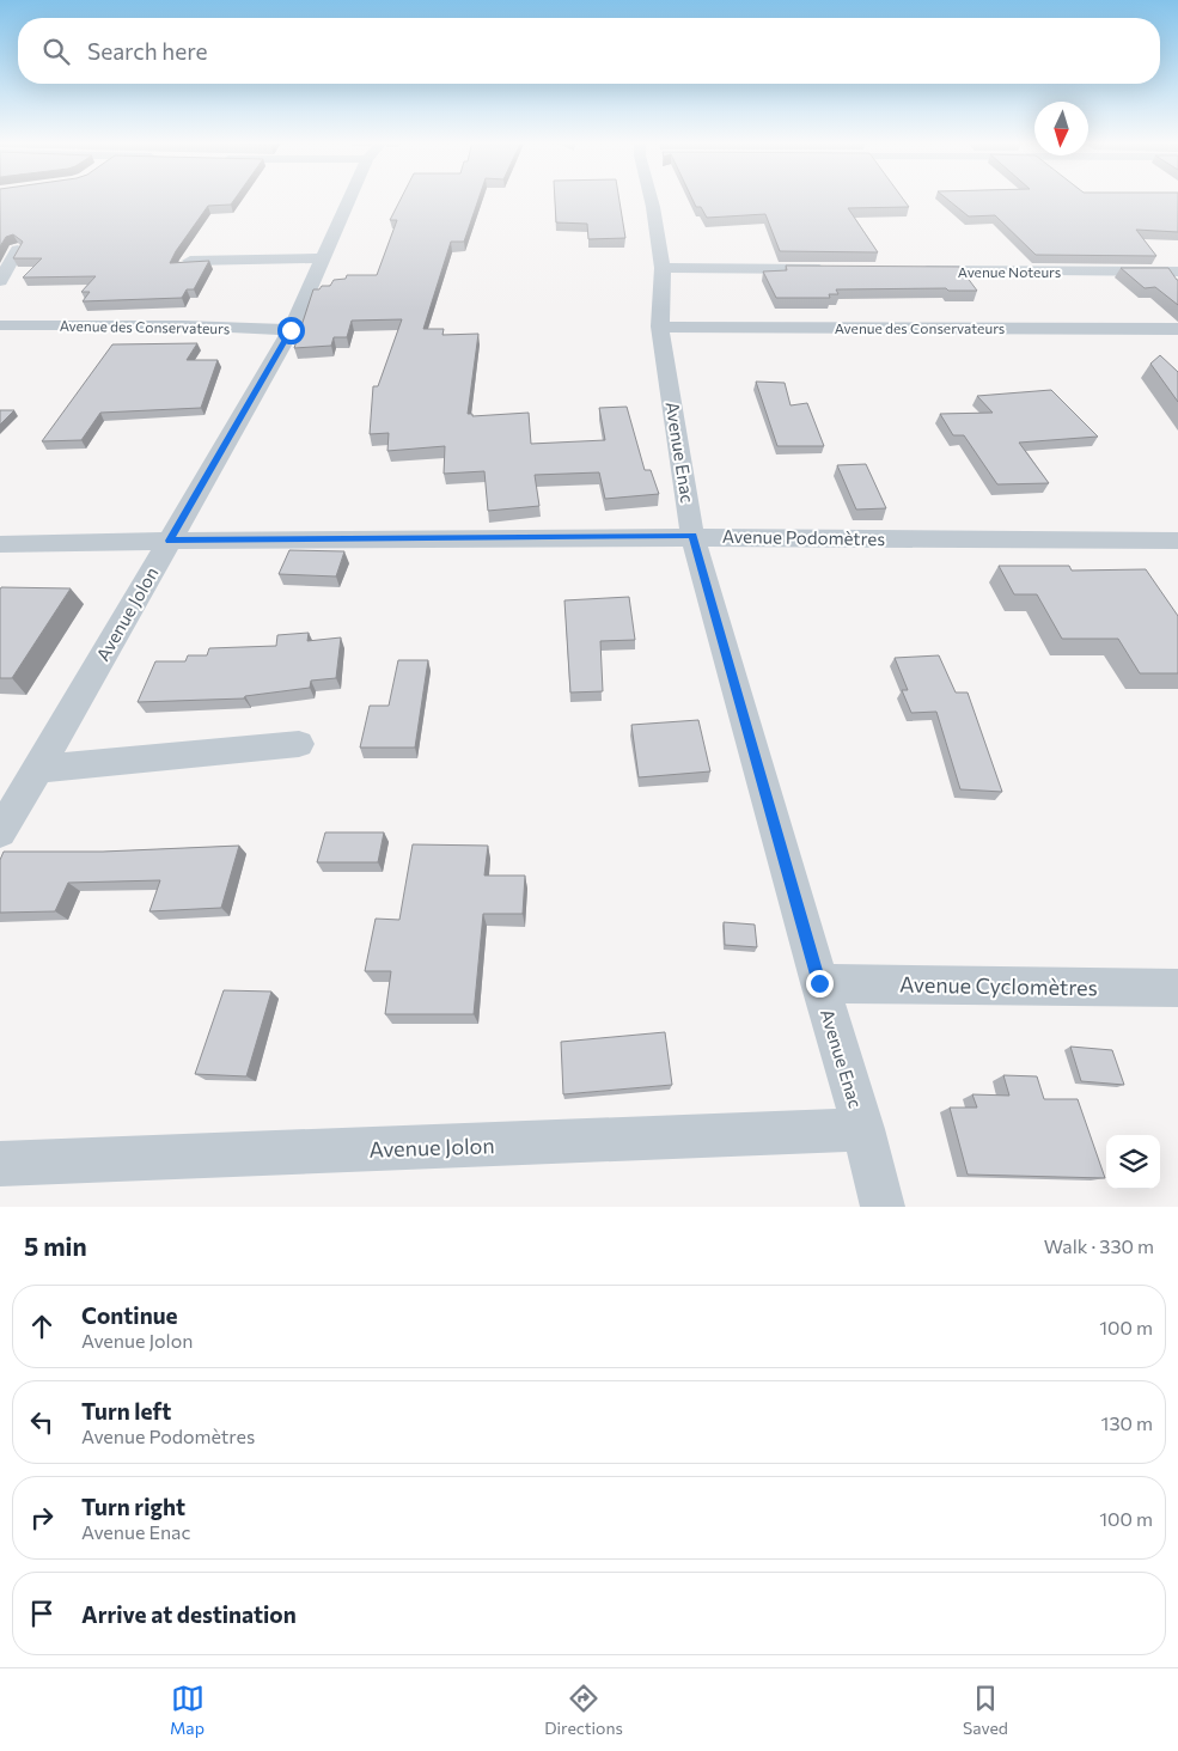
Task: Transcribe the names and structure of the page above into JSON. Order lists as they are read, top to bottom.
{
  "streets": {
    "street": [
      "Avenue Noteurs",
      "Avenue des Conservateurs",
      "Avenue Enac",
      "Avenue Podomètres",
      "Avenue Jolon",
      "Avenue Cyclomètres"
    ]
  },
  "crossings": [
    ["Avenue des Conservateurs", "Avenue Enac"],
    ["Avenue des Conservateurs", "Avenue Jolon"],
    ["Avenue Enac", "Avenue Podomètres"],
    ["Avenue Enac", "Avenue Jolon"],
    ["Avenue Enac", "Avenue Cyclomètres"],
    ["Avenue Podomètres", "Avenue Jolon"]
  ],
  "north": "bottom",
  "page": {
    "search": "Search here",
    "heading": ["5 min", "Walk · 330 m"],
    "list": [
      ["Continue", "Avenue Jolon", "100 m"],
      ["Turn left", "Avenue Podomètres", "130 m"],
      ["Turn right", "Avenue Enac", "100 m"],
      "Arrive at destination"
    ],
    "nav": ["Map", "Directions", "Saved"]
  }
}
